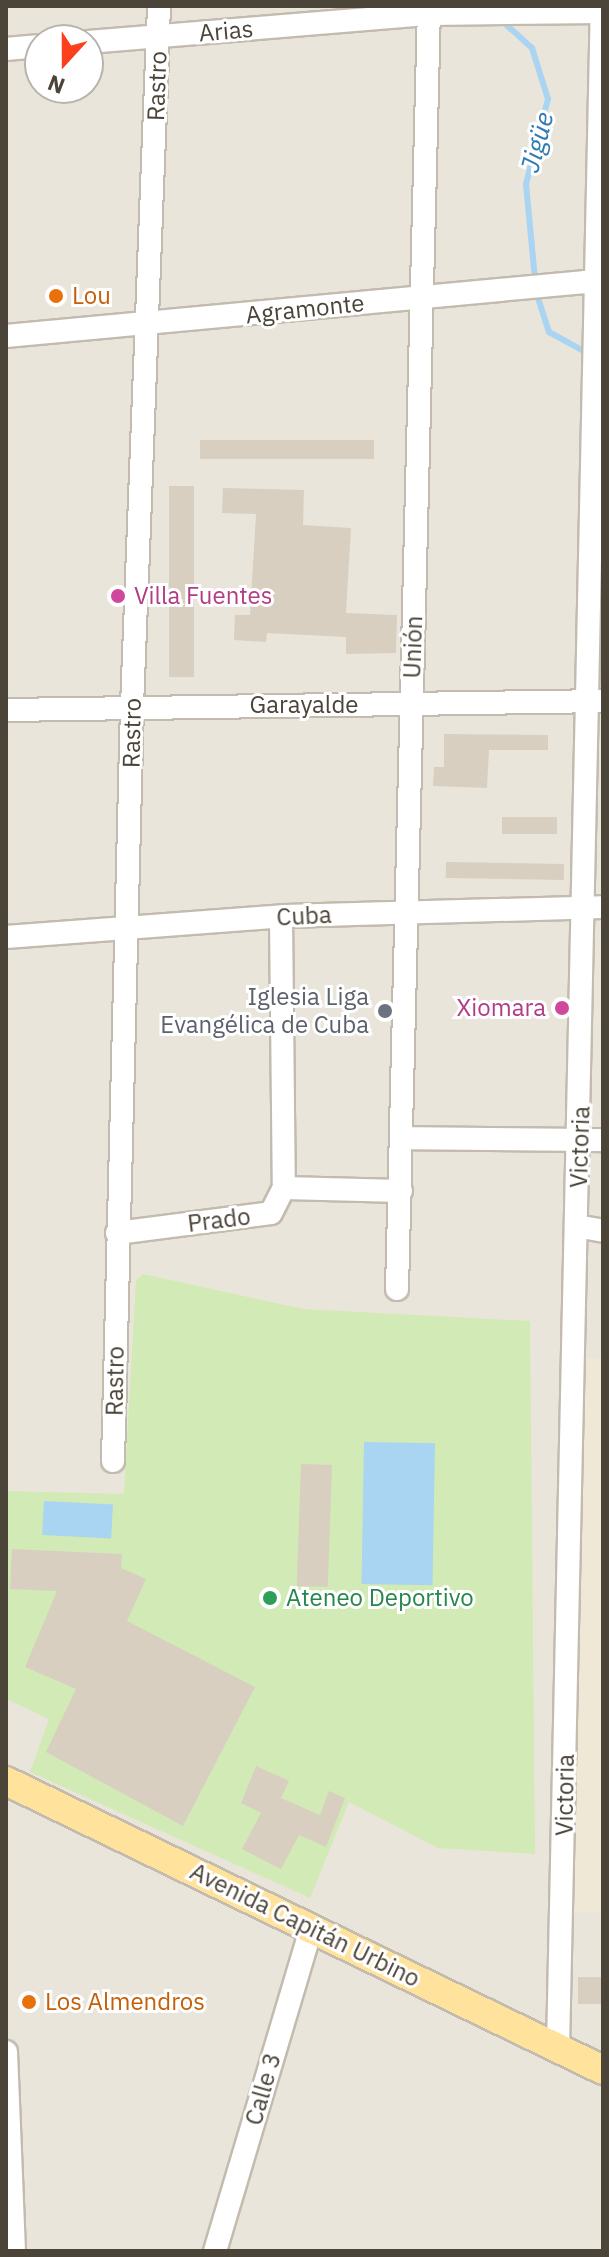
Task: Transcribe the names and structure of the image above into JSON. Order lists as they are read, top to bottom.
{
  "streets": {
    "main road": ["Avenida Capitán Urbino"],
    "street": [
      "Arias",
      "Rastro",
      "Agramonte",
      "Unión",
      "Garayalde",
      "Cuba",
      "Victoria",
      "Prado",
      "Calle 3"
    ]
  },
  "crossings": [
    ["Arias", "Rastro"],
    ["Arias", "Unión"],
    ["Arias", "Victoria"],
    ["Rastro", "Agramonte"],
    ["Rastro", "Garayalde"],
    ["Rastro", "Cuba"],
    ["Rastro", "Prado"],
    ["Agramonte", "Unión"],
    ["Agramonte", "Victoria"],
    ["Unión", "Garayalde"],
    ["Unión", "Cuba"],
    ["Garayalde", "Victoria"],
    ["Cuba", "Victoria"],
    ["Victoria", "Avenida Capitán Urbino"],
    ["Avenida Capitán Urbino", "Calle 3"]
  ],
  "water": ["Jigüe"],
  "places": [
    "Lou",
    "Villa Fuentes",
    "Xiomara",
    "Iglesia Liga Evangélica de Cuba",
    "Ateneo Deportivo",
    "Los Almendros"
  ],
  "north": "bottom"
}
